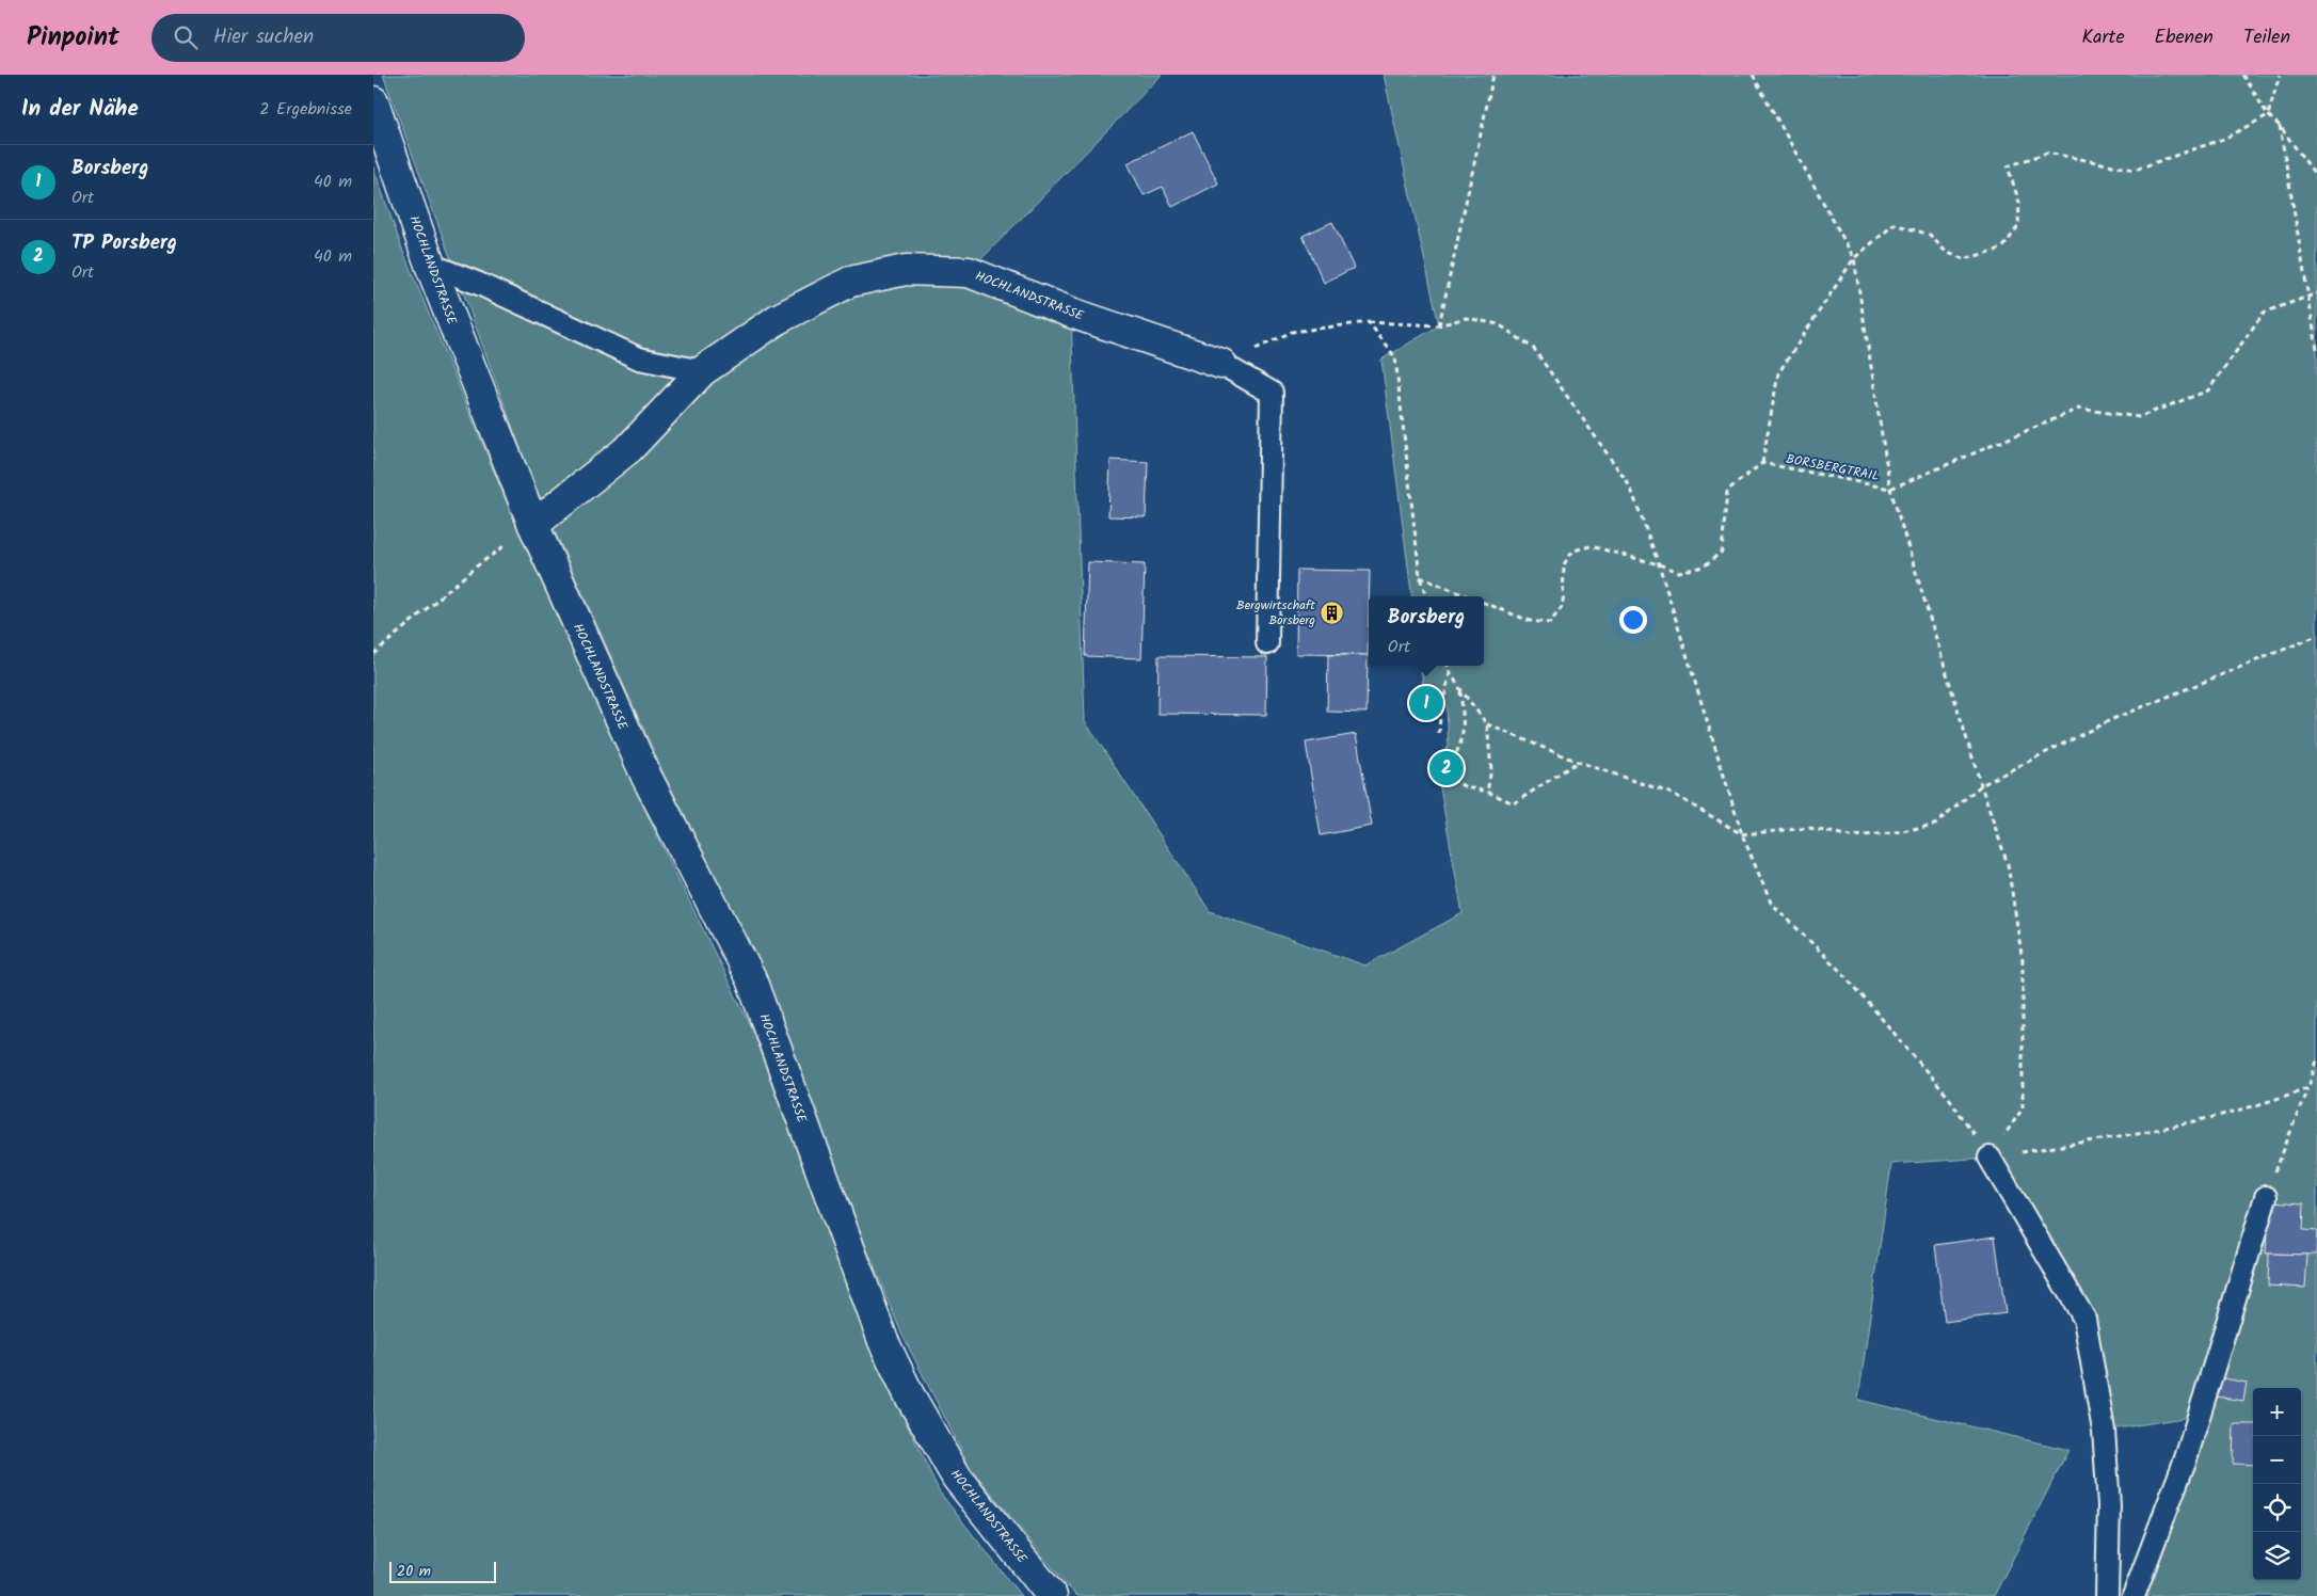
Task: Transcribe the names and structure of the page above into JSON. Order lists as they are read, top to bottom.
{
  "streets": {
    "street": ["HOCHLANDSTRASSE"],
    "path": ["BORSBERGTRAIL"]
  },
  "places": {
    "building": ["Bergwirtschaft Borsberg"]
  },
  "scale_bar": "20 m",
  "page": {
    "header": "Pinpoint",
    "search": "Hier suchen",
    "nav": ["Karte", "Ebenen", "Teilen"],
    "heading": ["In der Nähe", "2 Ergebnisse"],
    "list": [
      {
        "mark": "1",
        "name": "Borsberg",
        "note": "Ort",
        "value": "40 m"
      },
      {
        "mark": "2",
        "name": "TP Porsberg",
        "note": "Ort",
        "value": "40 m"
      }
    ],
    "popup": ["Borsberg", "Ort"],
    "pins": ["1", "2"],
    "map_buttons": ["+", "−"],
    "scale": "20 m"
  }
}
